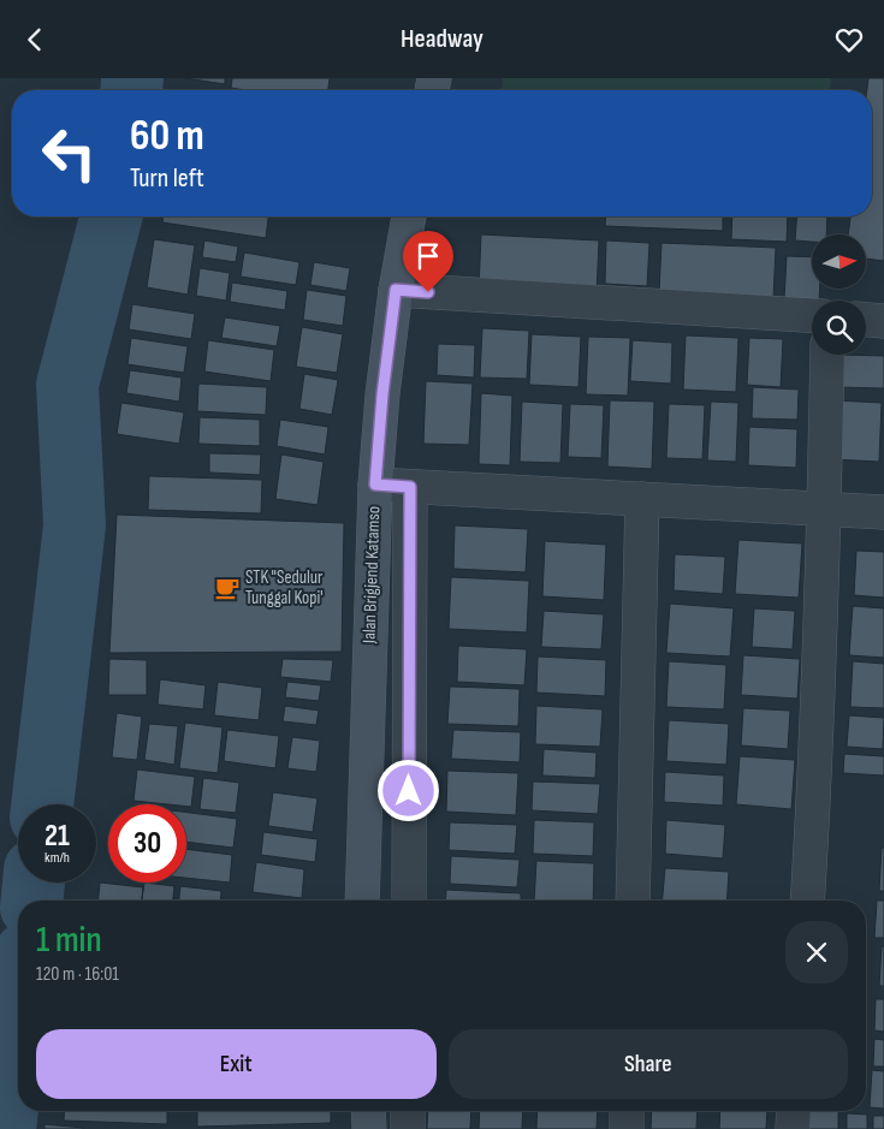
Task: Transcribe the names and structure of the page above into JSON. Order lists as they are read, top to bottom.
{
  "streets": {
    "street": ["Jalan Brigjend Katamso"]
  },
  "places": {
    "cafe": ["STK \"Sedulur Tunggal Kopi'"]
  },
  "north": "right",
  "page": {
    "header": "Headway",
    "turn": ["60 m", "Turn left"],
    "speed": "21 km/h",
    "limit": "30",
    "heading": ["1 min", "120 m · 16:01"],
    "buttons": ["Exit", "Share"]
  }
}
